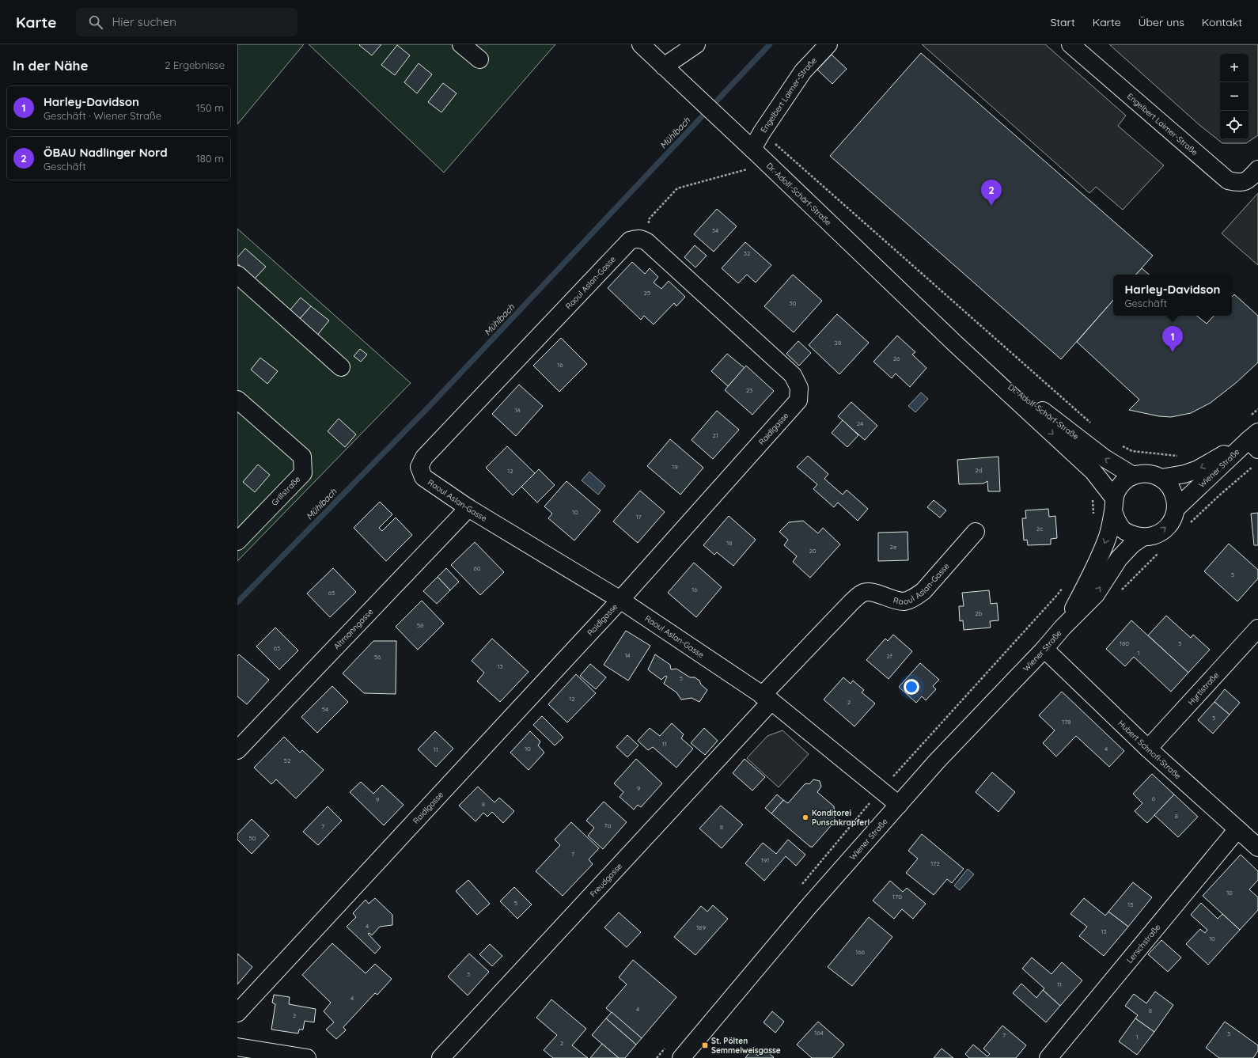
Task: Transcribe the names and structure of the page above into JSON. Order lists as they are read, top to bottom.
{
  "streets": {
    "street": [
      "Engelbert Laimer-Straße",
      "Dr.-Adolf-Schärf-Straße",
      "Raoul Aslan-Gasse",
      "Raidlgasse",
      "Wiener Straße",
      "Grillstraße",
      "Altmanngasse",
      "Hyrtlstraße",
      "Hubert Schnofl-Straße",
      "Freudgasse",
      "Lerschstraße"
    ]
  },
  "crossings": [
    ["Engelbert Laimer-Straße", "Dr.-Adolf-Schärf-Straße"],
    ["Dr.-Adolf-Schärf-Straße", "Wiener Straße"],
    ["Raoul Aslan-Gasse", "Raidlgasse"],
    ["Raoul Aslan-Gasse", "Wiener Straße"],
    ["Raoul Aslan-Gasse", "Altmanngasse"],
    ["Raoul Aslan-Gasse", "Freudgasse"],
    ["Wiener Straße", "Hubert Schnofl-Straße"],
    ["Hyrtlstraße", "Hubert Schnofl-Straße"],
    ["Hubert Schnofl-Straße", "Lerschstraße"]
  ],
  "water": ["Mühlbach"],
  "places": {
    "other": ["Konditorei Punschkrapferl"],
    "transit": ["St. Pölten Semmelweisgasse"]
  },
  "house_numbers": [
    "34",
    "32",
    "25",
    "30",
    "28",
    "26",
    "16",
    "23",
    "14",
    "24",
    "21",
    "19",
    "2d",
    "12",
    "10",
    "17",
    "2c",
    "18",
    "2e",
    "20",
    "60",
    "5",
    "16",
    "65",
    "2b",
    "58",
    "180",
    "3",
    "63",
    "1",
    "14",
    "2f",
    "56",
    "13",
    "5",
    "12",
    "2",
    "54",
    "3",
    "178",
    "11",
    "10",
    "4",
    "11",
    "52",
    "9",
    "6",
    "9",
    "8",
    "8",
    "7a",
    "7",
    "8",
    "50",
    "7",
    "191",
    "172",
    "10",
    "170",
    "5",
    "15",
    "4",
    "189",
    "13",
    "10",
    "166",
    "3",
    "11",
    "4",
    "4",
    "8",
    "2",
    "164",
    "3",
    "7",
    "1",
    "2"
  ],
  "page": {
    "header": "Karte",
    "search": "Hier suchen",
    "nav": [
      "Start",
      "Karte",
      "Über uns",
      "Kontakt"
    ],
    "heading": ["In der Nähe", "2 Ergebnisse"],
    "map_buttons": ["+", "−"],
    "list": [
      {
        "mark": "1",
        "name": "Harley-Davidson",
        "note": "Geschäft · Wiener Straße",
        "value": "150 m"
      },
      {
        "mark": "2",
        "name": "ÖBAU Nadlinger Nord",
        "note": "Geschäft",
        "value": "180 m"
      }
    ],
    "pins": ["2", "1"],
    "popup": ["Harley-Davidson", "Geschäft"]
  }
}
